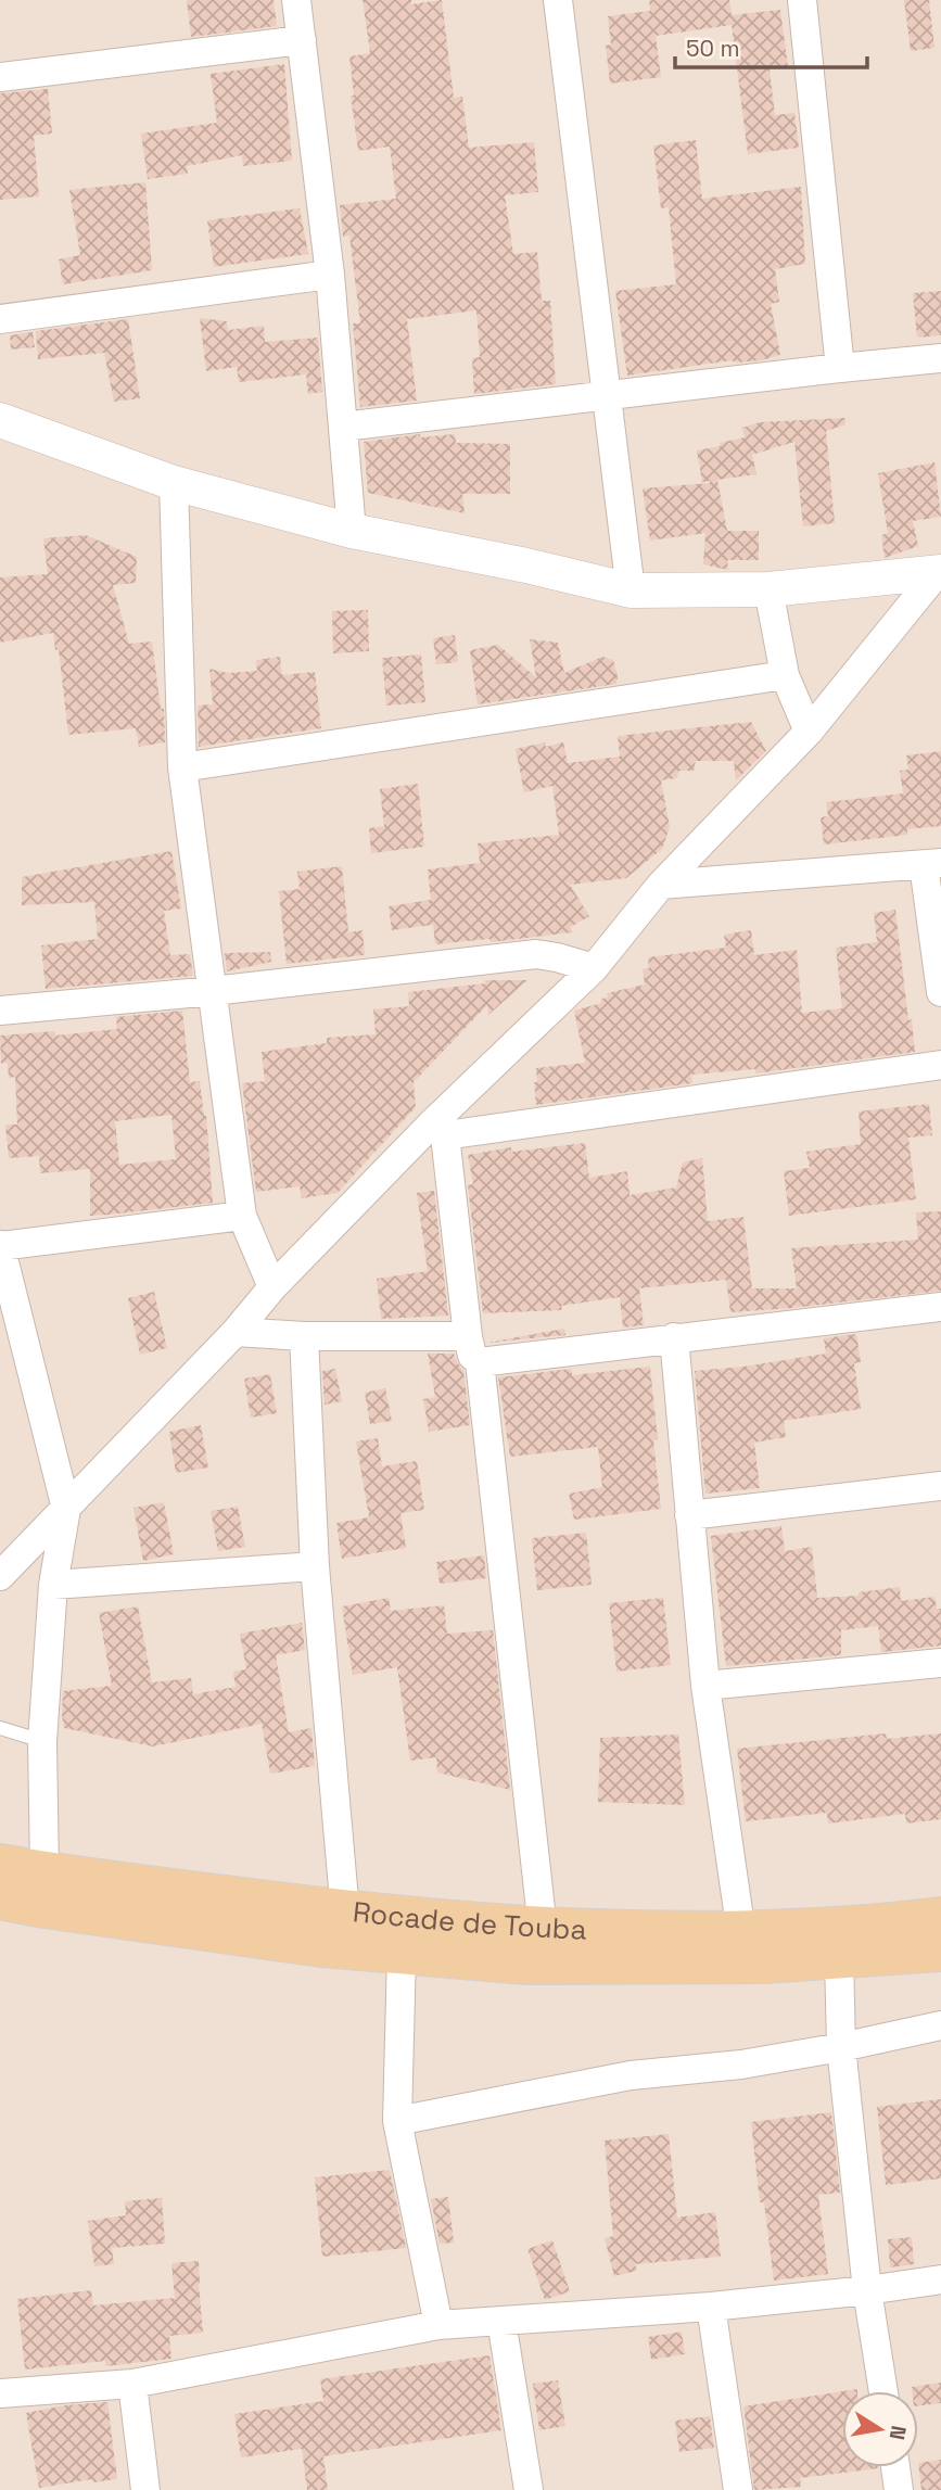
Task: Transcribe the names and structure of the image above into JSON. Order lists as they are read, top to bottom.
{
  "streets": {
    "main road": ["Rocade de Touba"]
  },
  "scale_bar": "50 m",
  "north": "right"
}
